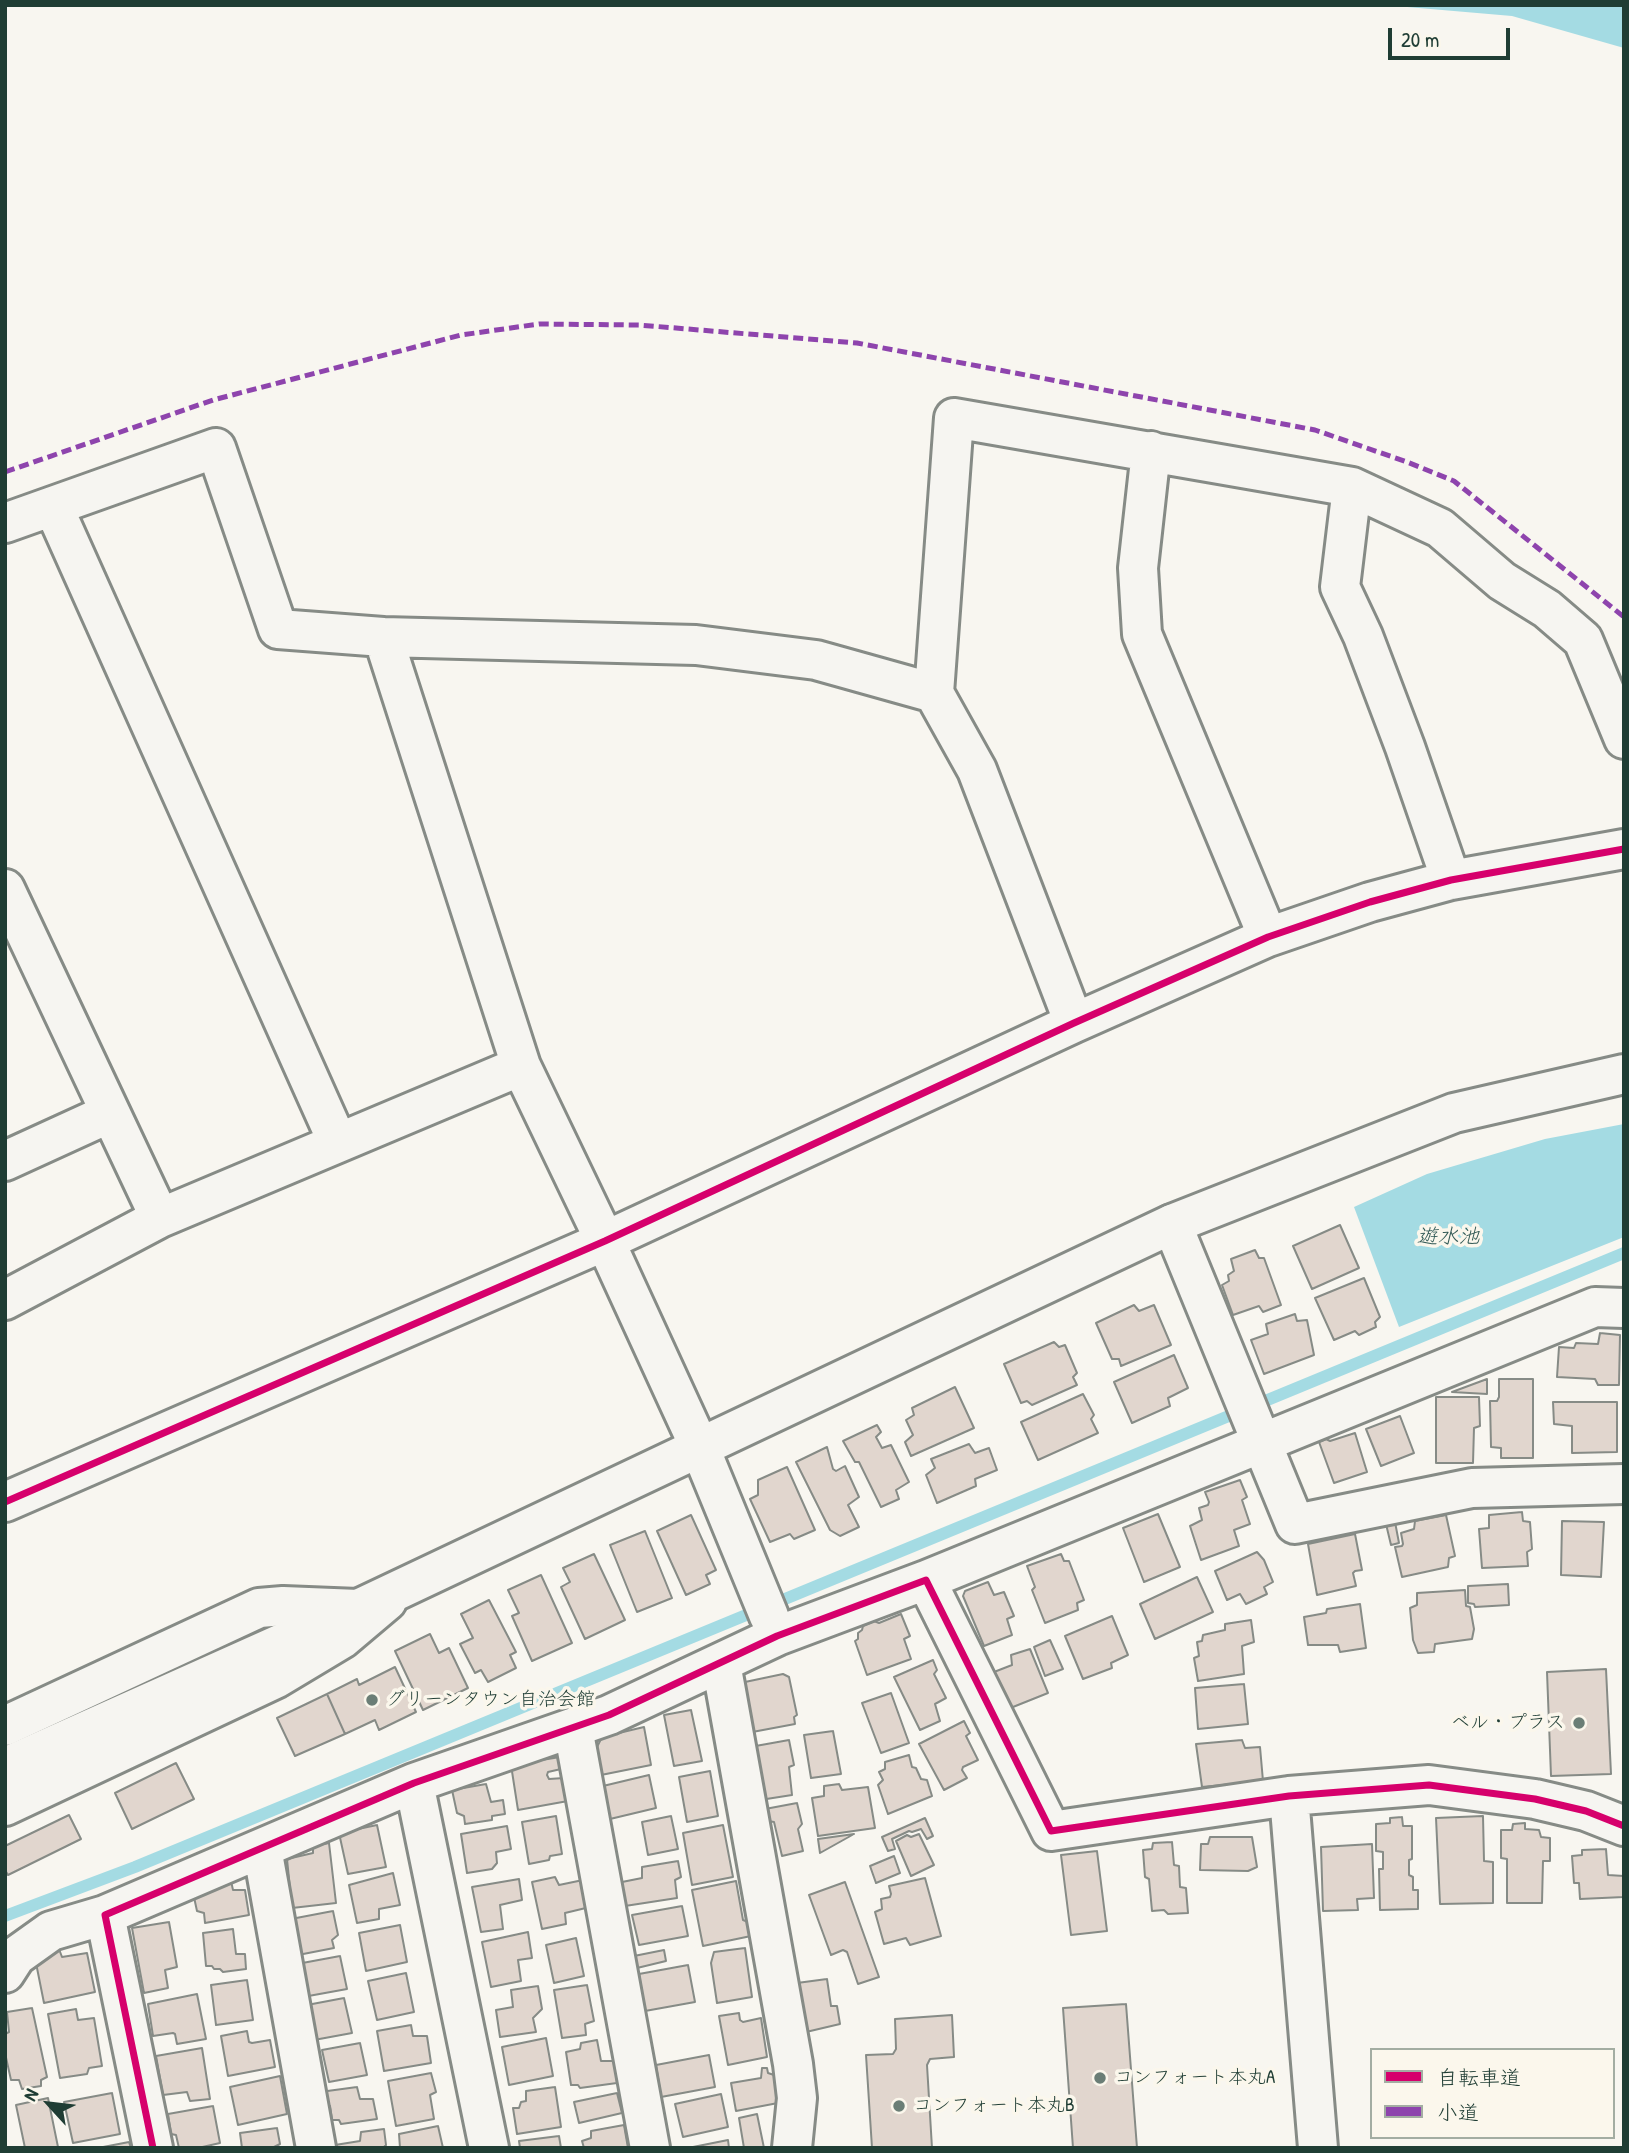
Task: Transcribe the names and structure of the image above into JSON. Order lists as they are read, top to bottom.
{
  "water": ["遊水池"],
  "places": [
    "グリーンタウン自治会館",
    "ベル・プラス",
    "コンフォート本丸A",
    "コンフォート本丸B"
  ],
  "legend": ["自転車道", "小道"],
  "scale_bar": "20 m",
  "north": "top left"
}
